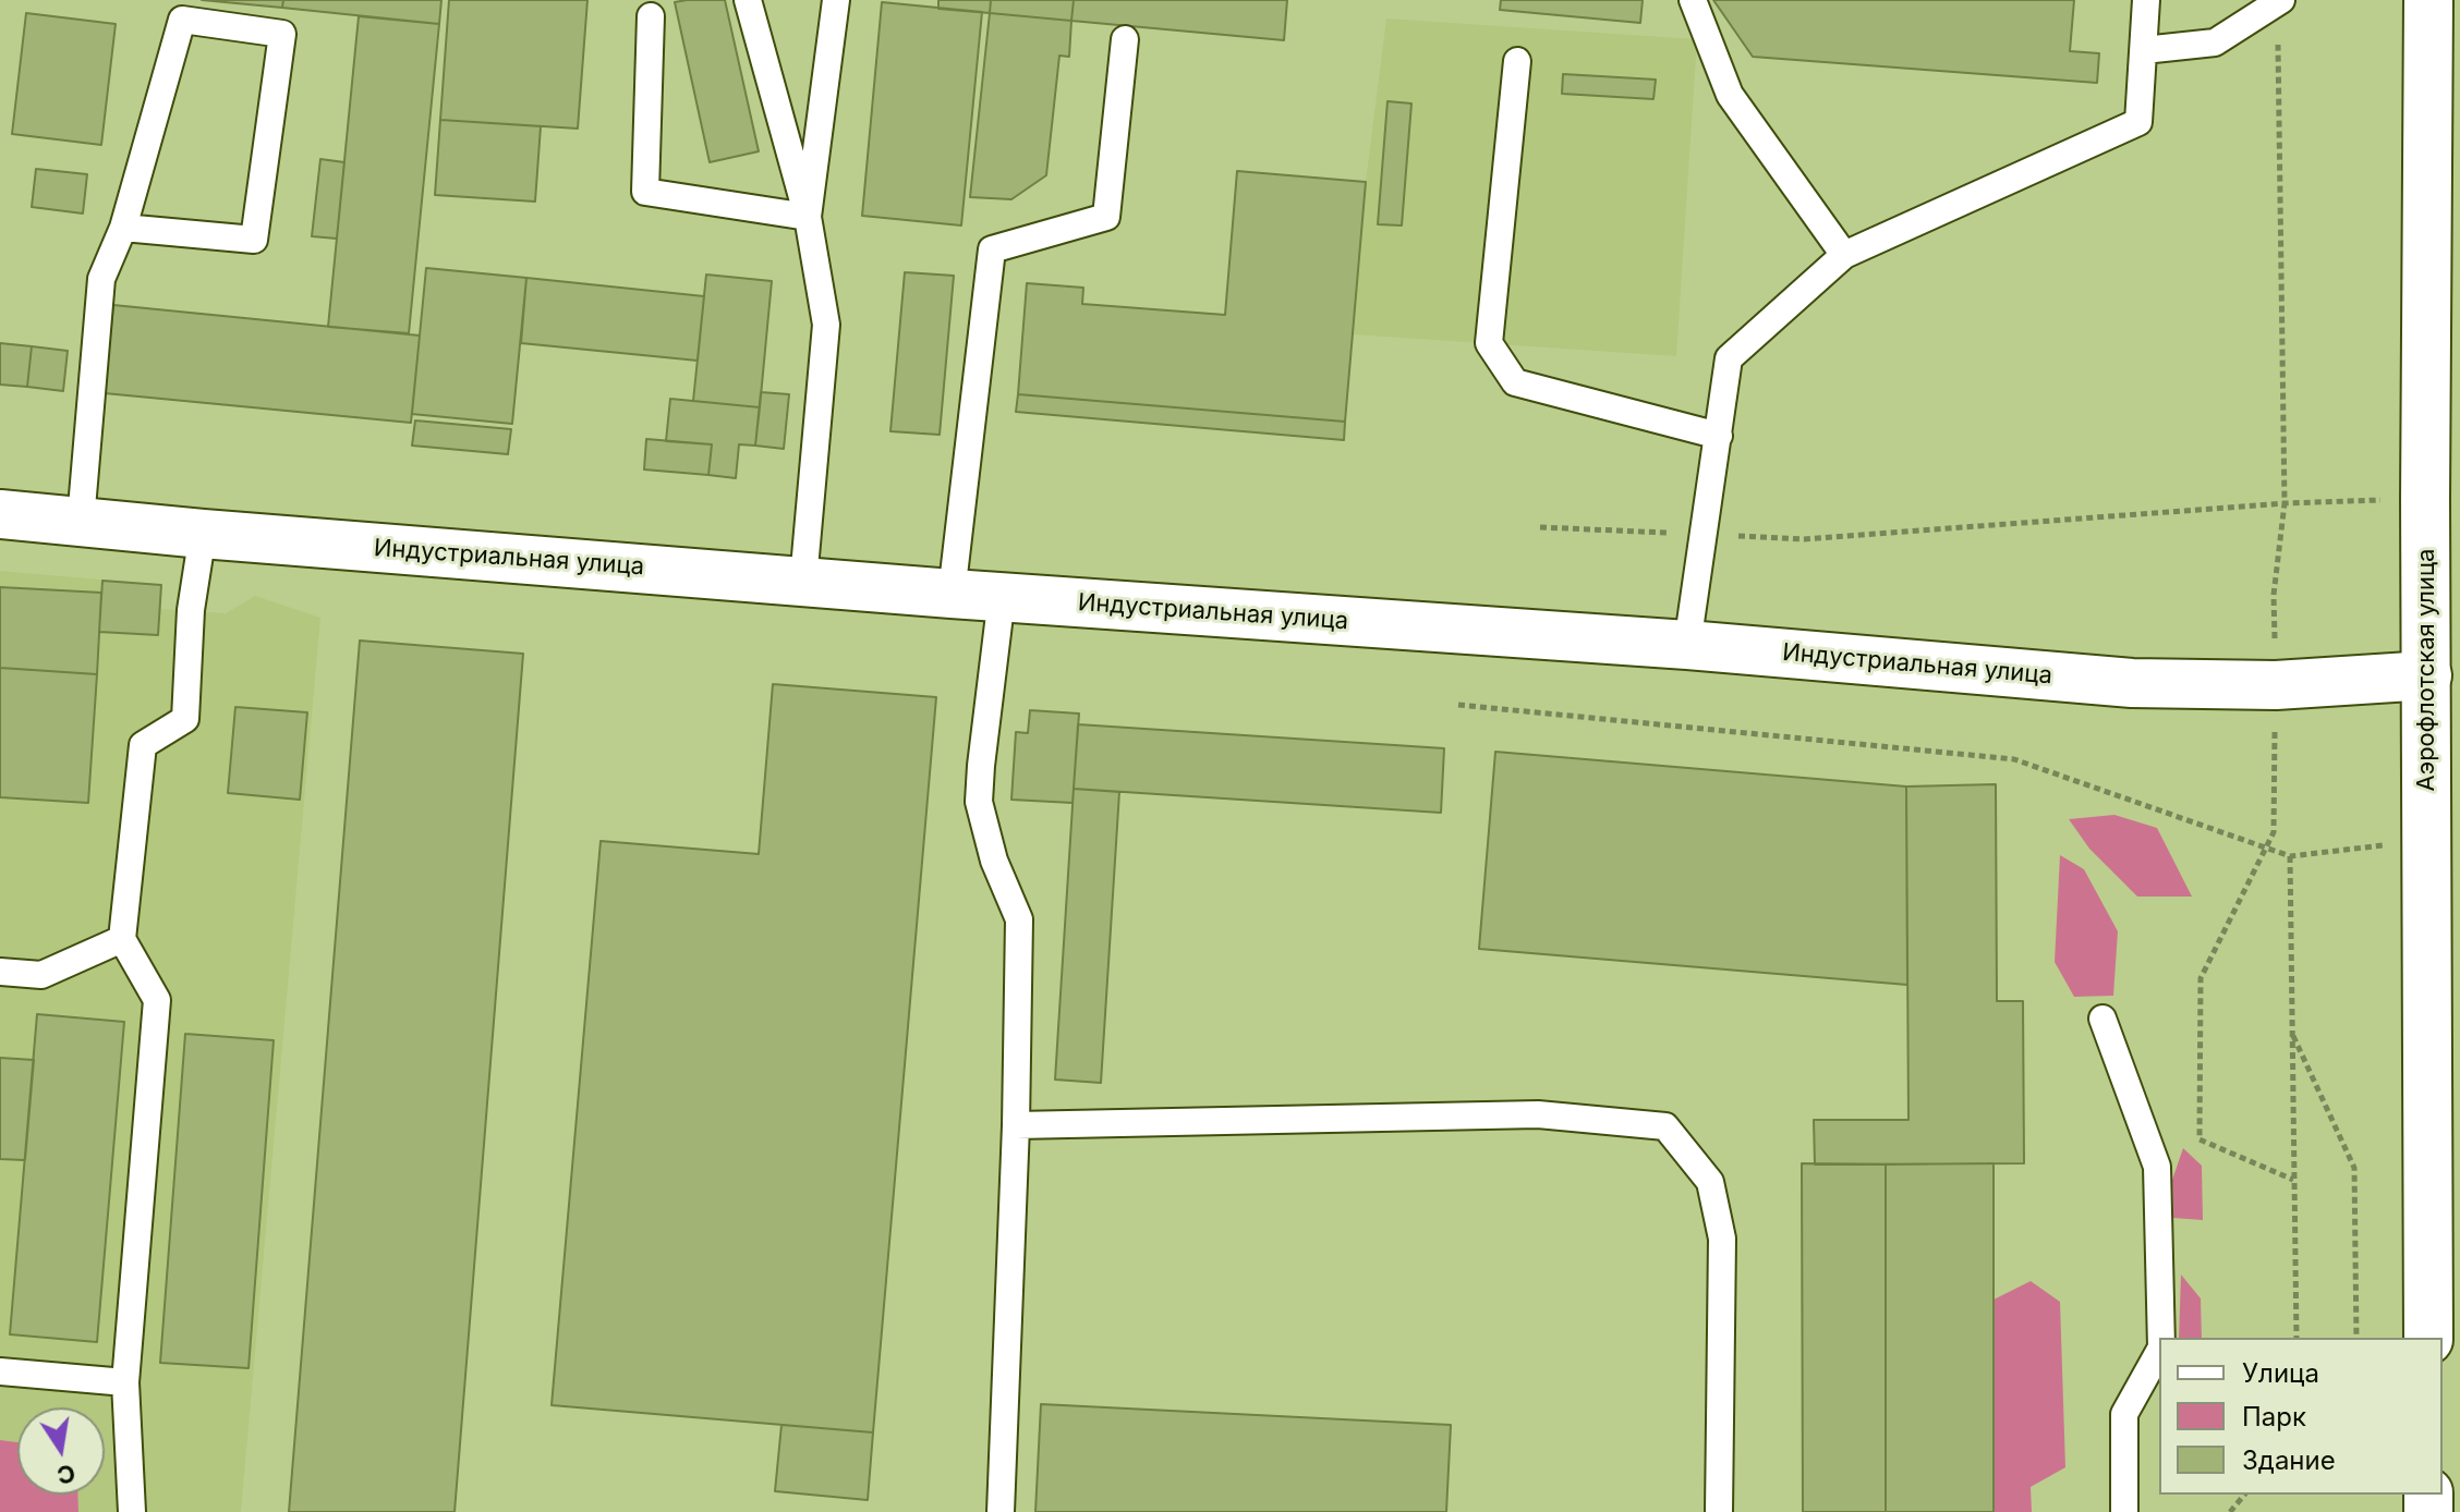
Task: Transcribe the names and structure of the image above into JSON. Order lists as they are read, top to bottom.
{
  "streets": {
    "main road": ["Индустриальная улица", "Аэрофлотская улица"]
  },
  "crossings": [
    ["Индустриальная улица", "Аэрофлотская улица"]
  ],
  "legend": ["Улица", "Парк", "Здание"],
  "north": "bottom"
}
